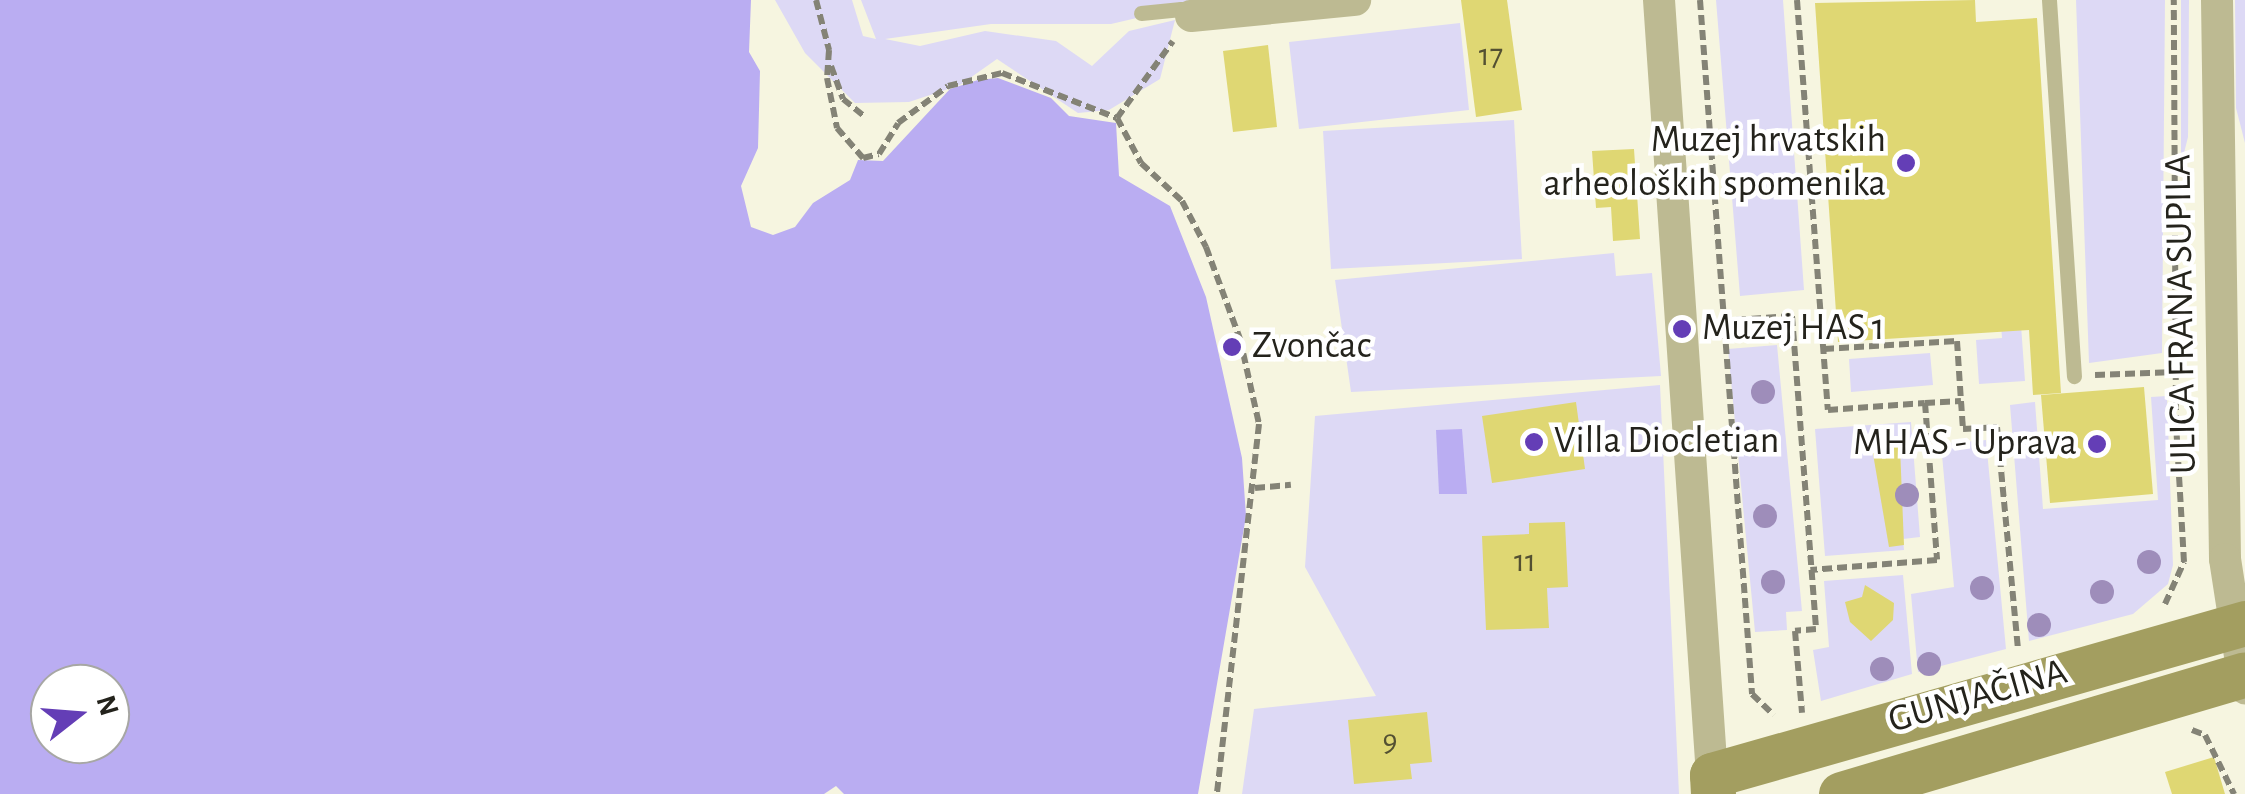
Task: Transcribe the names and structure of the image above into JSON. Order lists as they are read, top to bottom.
{
  "streets": {
    "main road": ["GUNJAČINA"],
    "street": ["ULICA FRANA SUPILA"]
  },
  "crossings": [
    ["ULICA FRANA SUPILA", "GUNJAČINA"]
  ],
  "places": [
    "Muzej hrvatskih arheoloških spomenika",
    "Muzej HAS 1",
    "Zvončac",
    "Villa Diocletian",
    "MHAS - Uprava"
  ],
  "house_numbers": ["17", "11", "9"],
  "north": "right"
}
